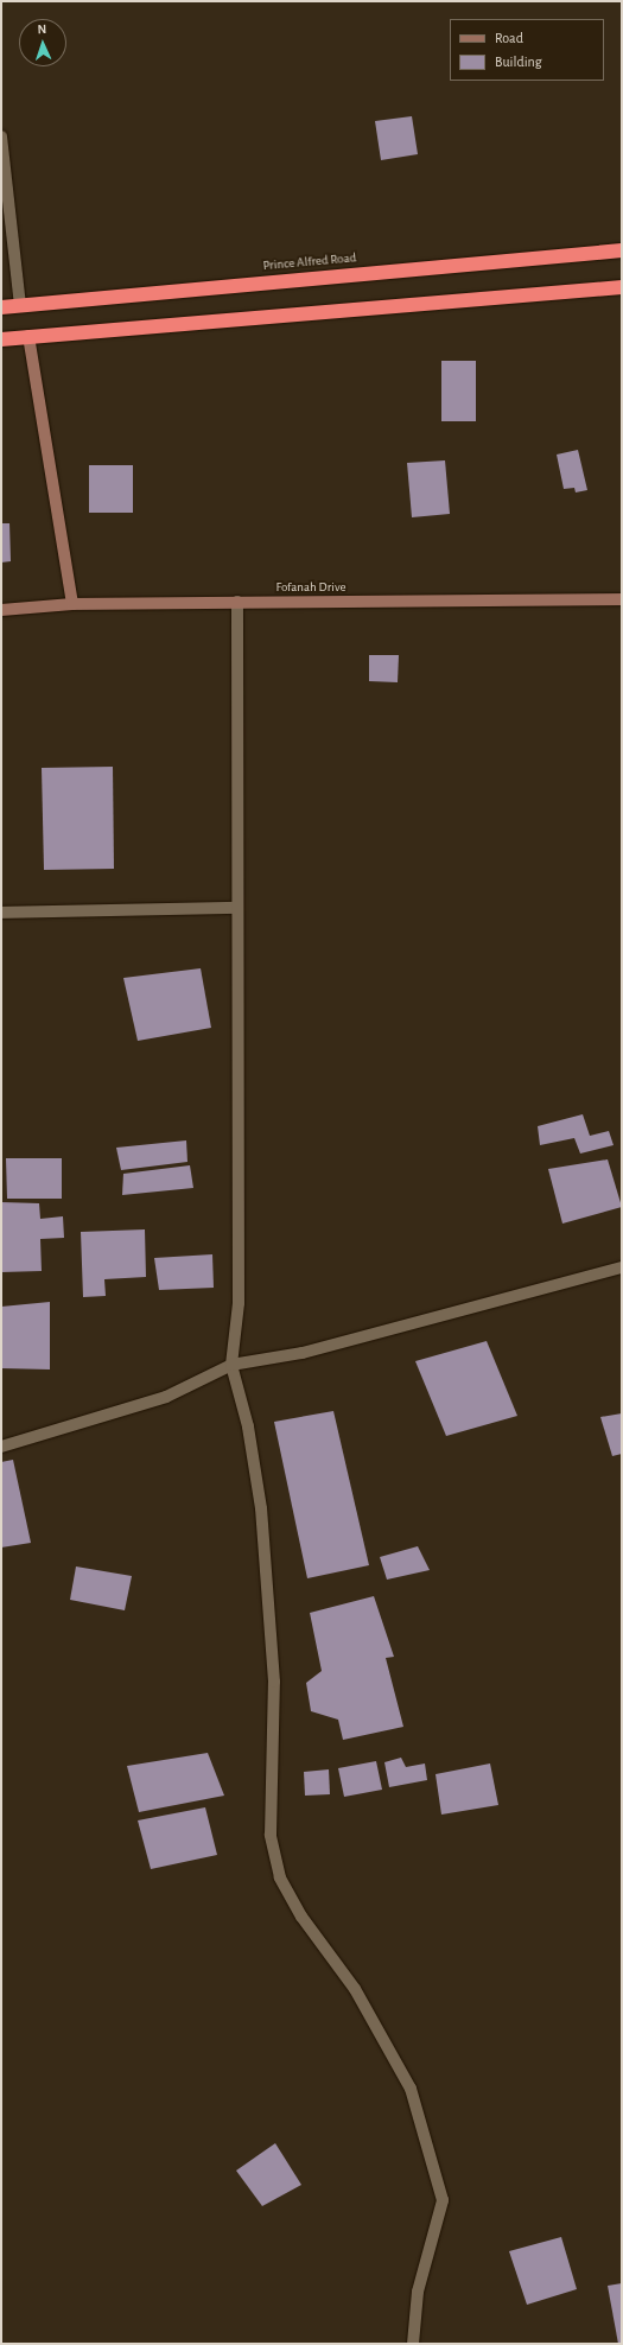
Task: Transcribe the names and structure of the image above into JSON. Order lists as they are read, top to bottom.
{
  "streets": {
    "highway": ["Prince Alfred Road"],
    "street": ["Fofanah Drive"]
  },
  "legend": ["Road", "Building"],
  "north": "top"
}
